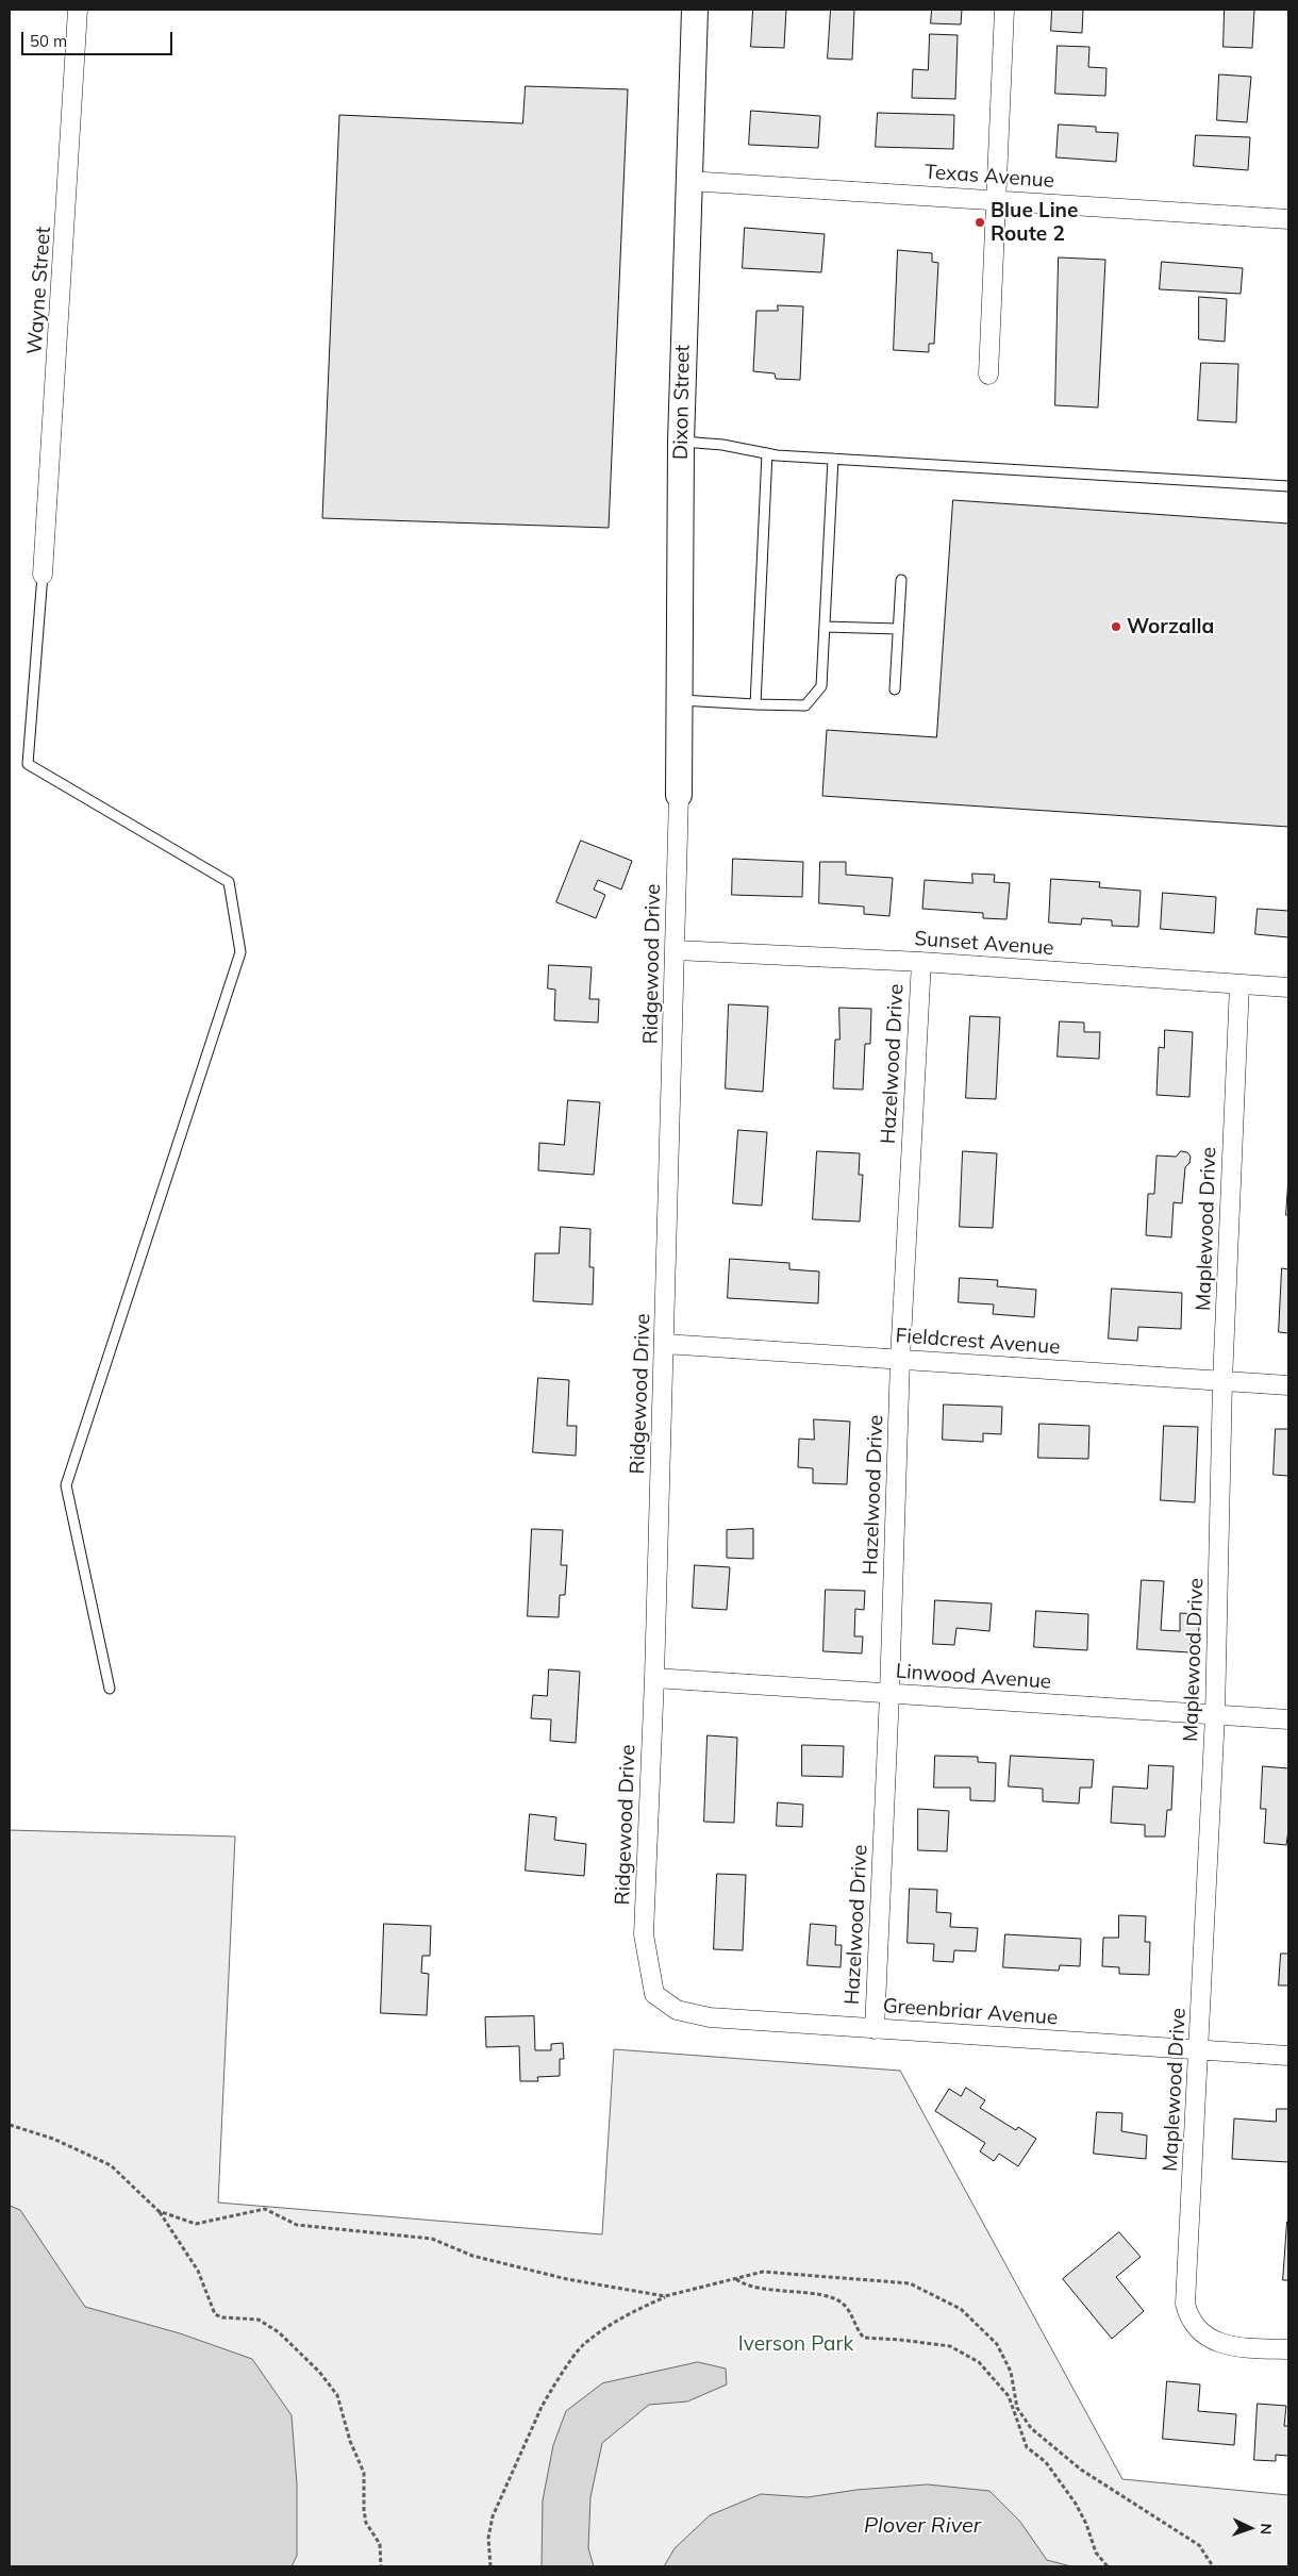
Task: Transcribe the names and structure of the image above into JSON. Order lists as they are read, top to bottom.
{
  "streets": {
    "street": [
      "Texas Avenue",
      "Wayne Street",
      "Dixon Street",
      "Sunset Avenue",
      "Ridgewood Drive",
      "Hazelwood Drive",
      "Maplewood Drive",
      "Fieldcrest Avenue",
      "Linwood Avenue",
      "Greenbriar Avenue"
    ]
  },
  "crossings": [
    ["Texas Avenue", "Dixon Street"],
    ["Dixon Street", "Ridgewood Drive"],
    ["Sunset Avenue", "Ridgewood Drive"],
    ["Sunset Avenue", "Hazelwood Drive"],
    ["Sunset Avenue", "Maplewood Drive"],
    ["Ridgewood Drive", "Fieldcrest Avenue"],
    ["Ridgewood Drive", "Linwood Avenue"],
    ["Ridgewood Drive", "Greenbriar Avenue"],
    ["Hazelwood Drive", "Fieldcrest Avenue"],
    ["Hazelwood Drive", "Linwood Avenue"],
    ["Hazelwood Drive", "Greenbriar Avenue"],
    ["Maplewood Drive", "Fieldcrest Avenue"],
    ["Maplewood Drive", "Linwood Avenue"],
    ["Maplewood Drive", "Greenbriar Avenue"]
  ],
  "water": ["Plover River"],
  "parks": ["Iverson Park"],
  "places": ["Blue Line Route 2", "Worzalla"],
  "scale_bar": "50 m",
  "north": "right"
}
